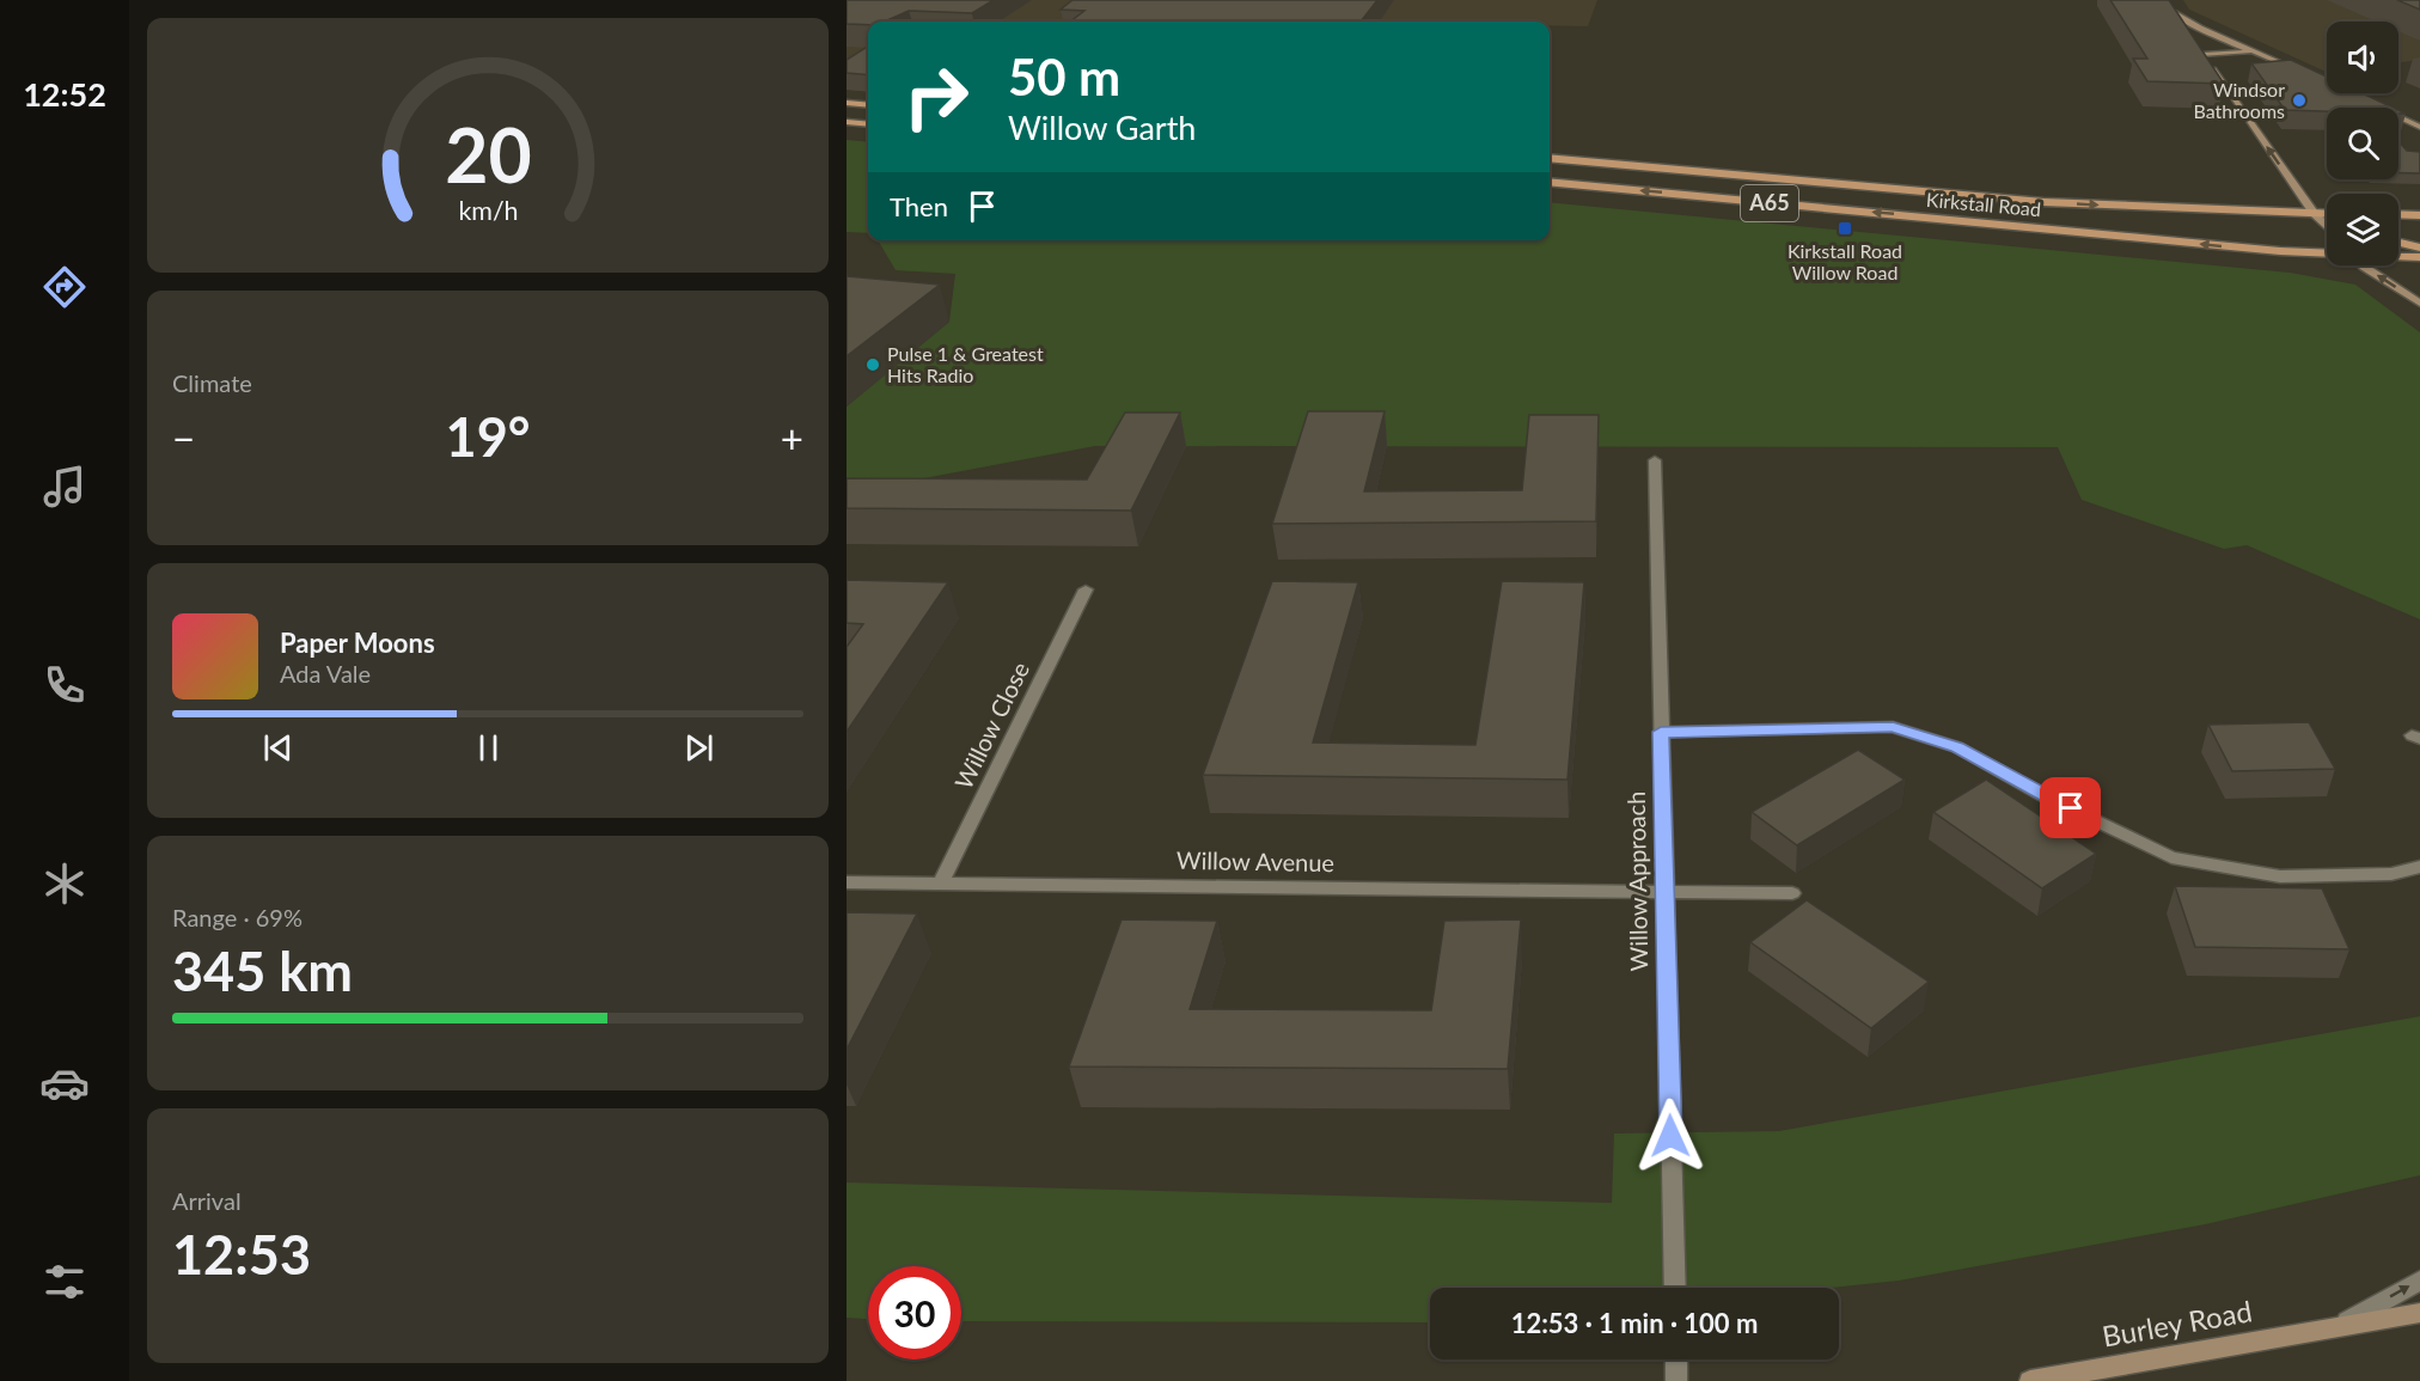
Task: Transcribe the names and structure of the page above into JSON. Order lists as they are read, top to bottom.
{
  "streets": {
    "main road": ["A65", "Kirkstall Road"],
    "street": [
      "Willow Close",
      "Willow Avenue",
      "Willow Approach",
      "Burley Road"
    ]
  },
  "crossings": [
    ["Willow Close", "Willow Avenue"],
    ["Willow Avenue", "Willow Approach"]
  ],
  "places": {
    "other": ["Windsor Bathrooms", "Pulse 1 & Greatest Hits Radio"],
    "transit": ["Kirkstall Road Willow Road"]
  },
  "page": {
    "tabs": "12:52",
    "turn": ["50 m", "Willow Garth"],
    "then": "Then",
    "tile": [
      "Climate",
      ["Range · 69%", "345 km"],
      ["Arrival", "12:53"]
    ],
    "heat": ["−", "19°", "+"],
    "song": ["Paper Moons", "Ada Vale"],
    "limit": "30",
    "trip": "12:53 · 1 min · 100 m",
    "gauge": ["20", "km/h"]
  }
}
